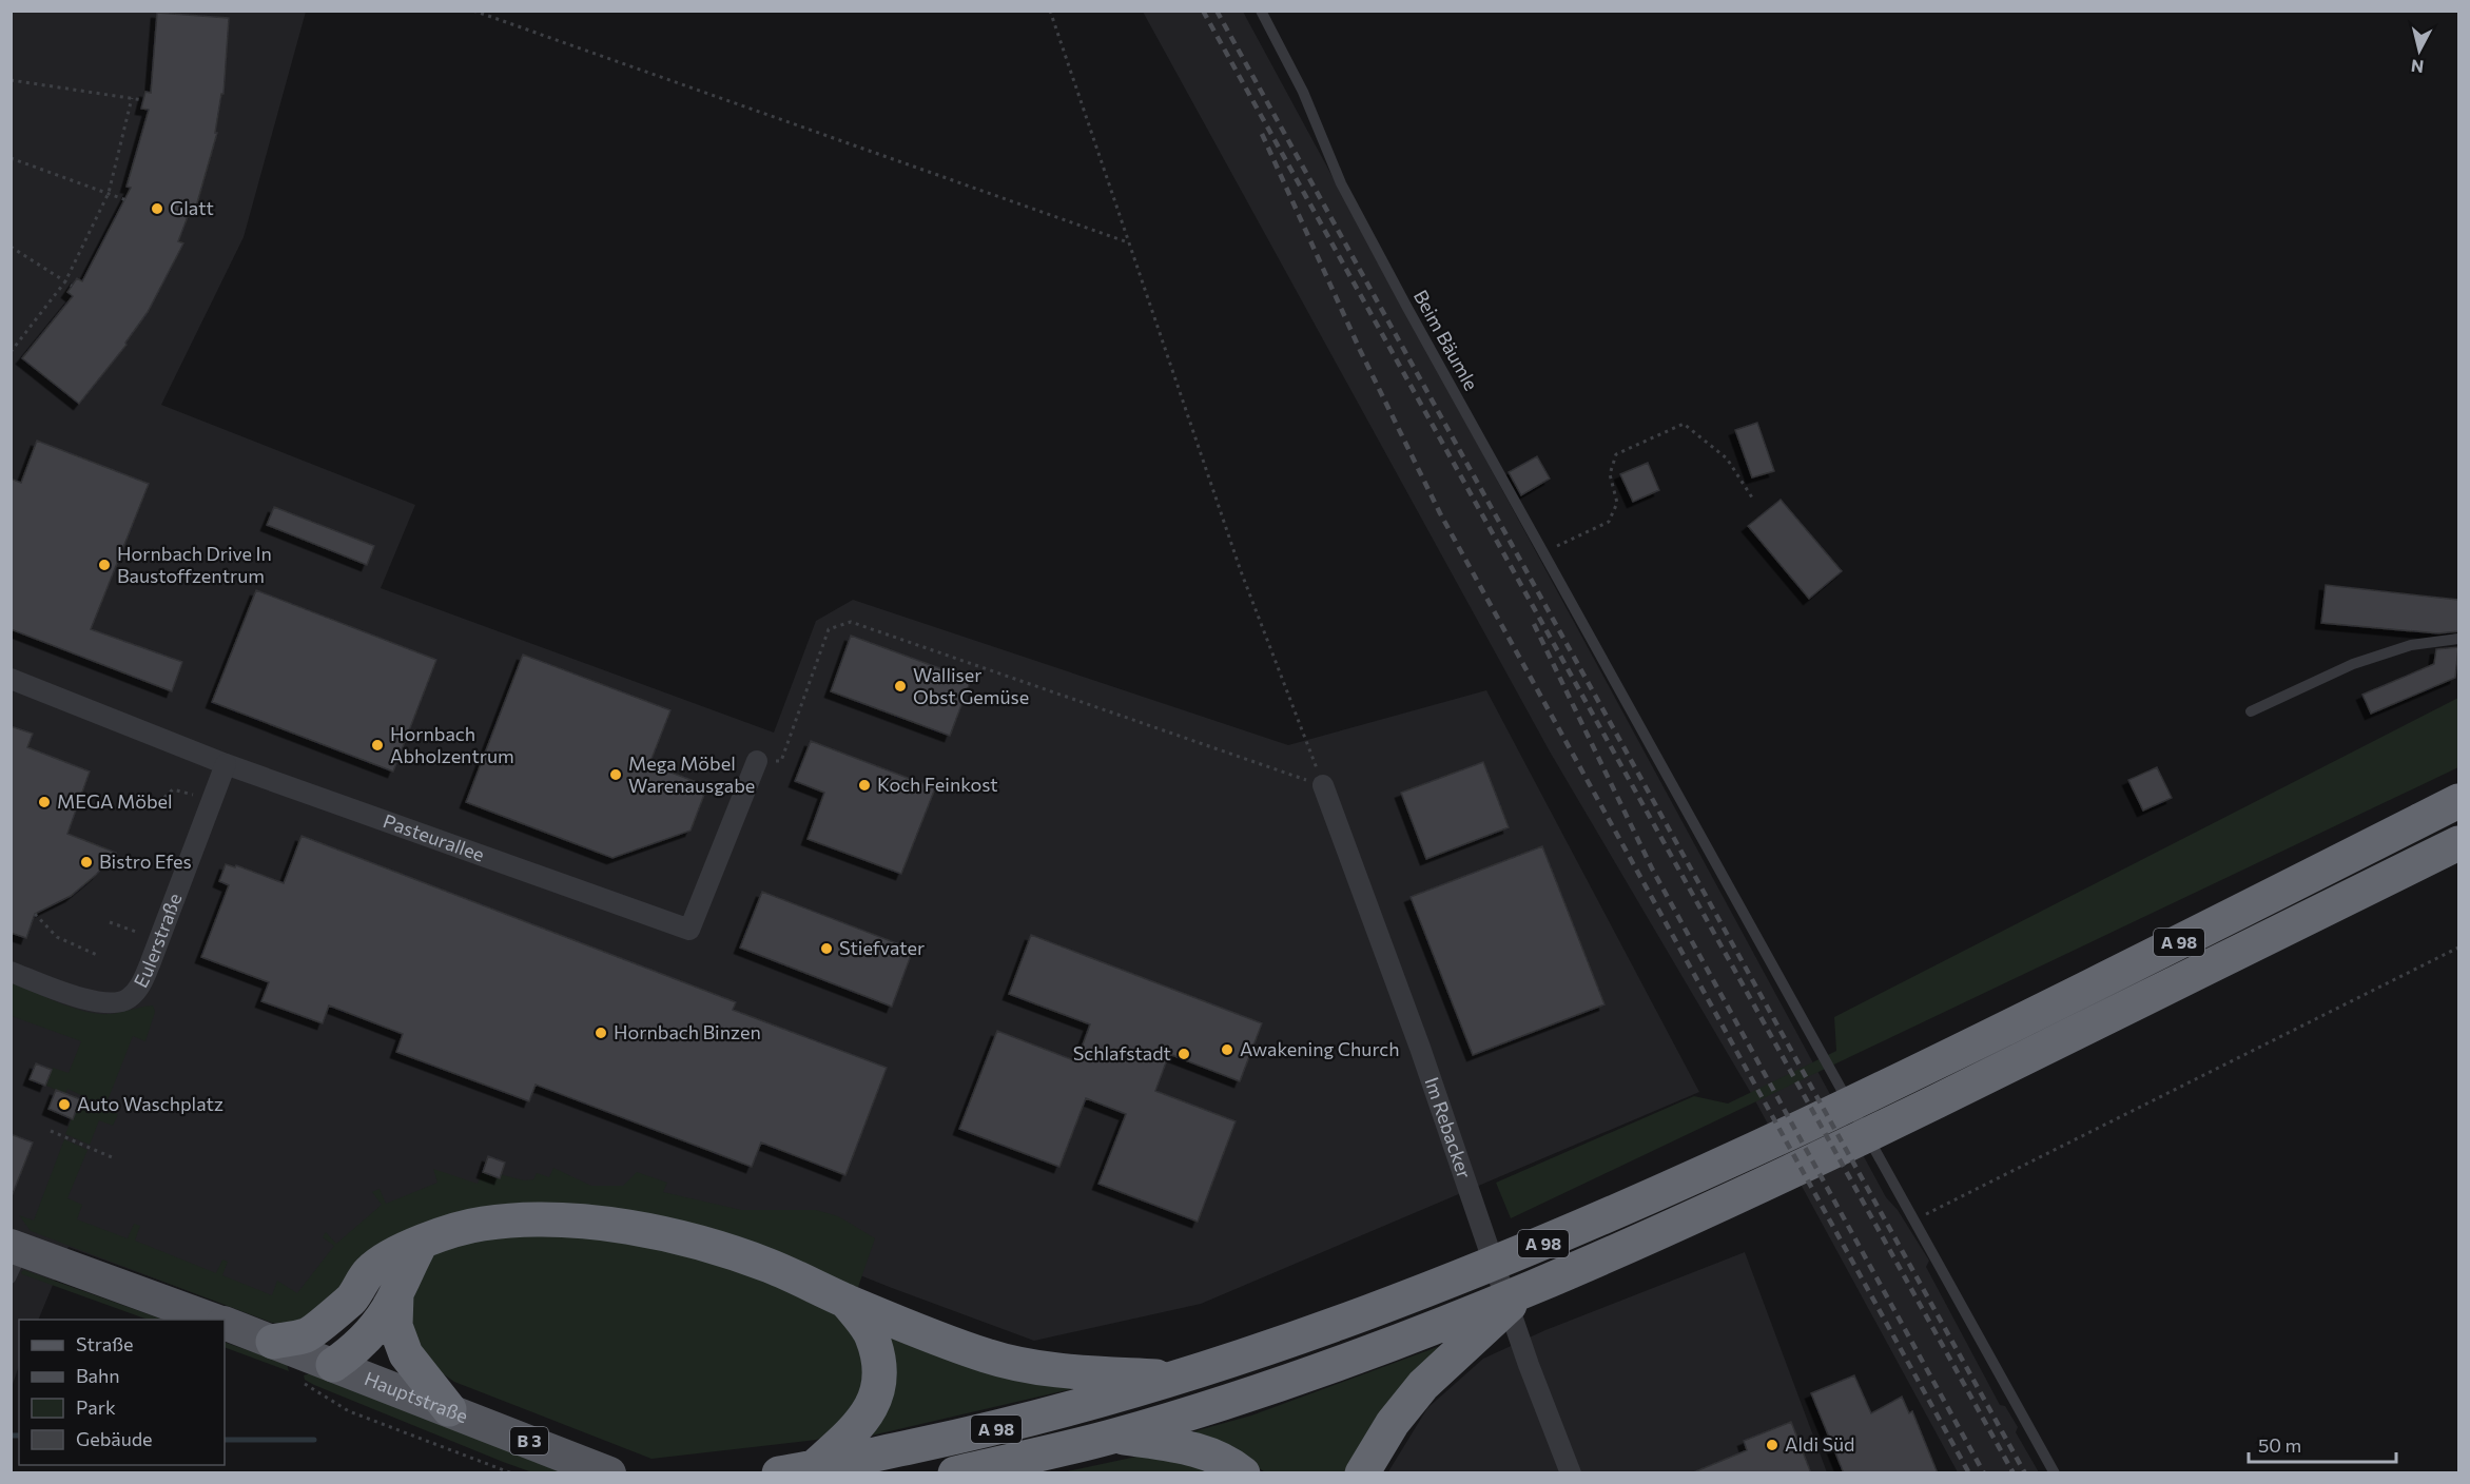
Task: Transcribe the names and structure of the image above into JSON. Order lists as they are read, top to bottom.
{
  "streets": {
    "highway": ["A 98"],
    "main road": ["Hauptstraße", "B 3"],
    "street": ["Pasteurallee", "Eulerstraße", "Im Rebacker"],
    "lane": ["Beim Bäumle"]
  },
  "crossings": [
    ["Pasteurallee", "Eulerstraße"]
  ],
  "places": [
    "Glatt",
    "Hornbach Drive In Baustoffzentrum",
    "Walliser Obst Gemüse",
    "Hornbach Abholzentrum",
    "Mega Möbel Warenausgabe",
    "Koch Feinkost",
    "MEGA Möbel",
    "Bistro Efes",
    "Stiefvater",
    "Hornbach Binzen",
    "Awakening Church",
    "Schlafstadt",
    "Auto Waschplatz",
    "Aldi Süd"
  ],
  "legend": [
    "Straße",
    "Bahn",
    "Park",
    "Gebäude"
  ],
  "scale_bar": "50 m",
  "north": "bottom"
}
